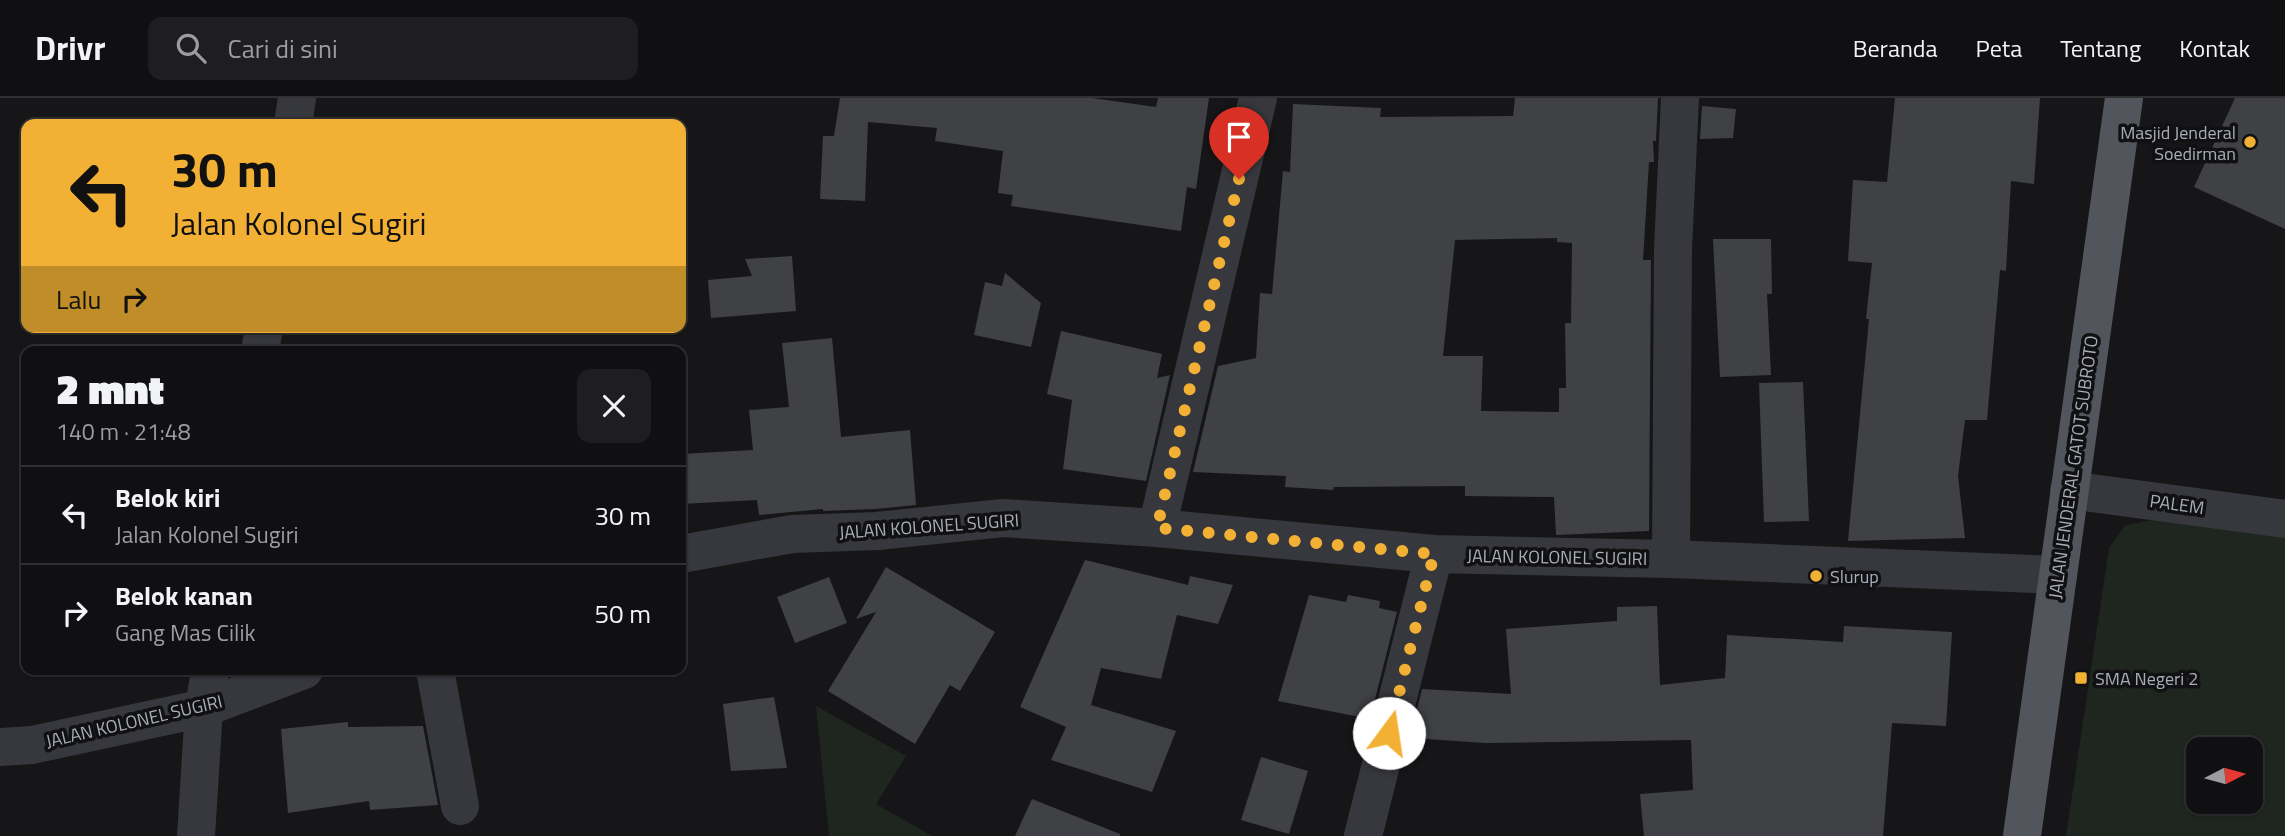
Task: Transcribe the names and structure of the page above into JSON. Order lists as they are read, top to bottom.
{
  "streets": {
    "main road": ["JALAN JENDERAL GATOT SUBROTO"],
    "street": ["PALEM", "JALAN KOLONEL SUGIRI"]
  },
  "crossings": [
    ["JALAN JENDERAL GATOT SUBROTO", "PALEM"],
    ["JALAN JENDERAL GATOT SUBROTO", "JALAN KOLONEL SUGIRI"]
  ],
  "places": {
    "other": ["Masjid Jenderal Soedirman", "Slurup"],
    "transit": ["SMA Negeri 2"]
  },
  "north": "right",
  "page": {
    "header": "Drivr",
    "search": "Cari di sini",
    "nav": [
      "Beranda",
      "Peta",
      "Tentang",
      "Kontak"
    ],
    "turn": ["30 m", "Jalan Kolonel Sugiri"],
    "then": "Lalu",
    "heading": ["2 mnt", "140 m · 21:48"],
    "list": [
      {
        "name": "Belok kiri",
        "note": "Jalan Kolonel Sugiri",
        "value": "30 m"
      },
      {
        "name": "Belok kanan",
        "note": "Gang Mas Cilik",
        "value": "50 m"
      }
    ]
  }
}
